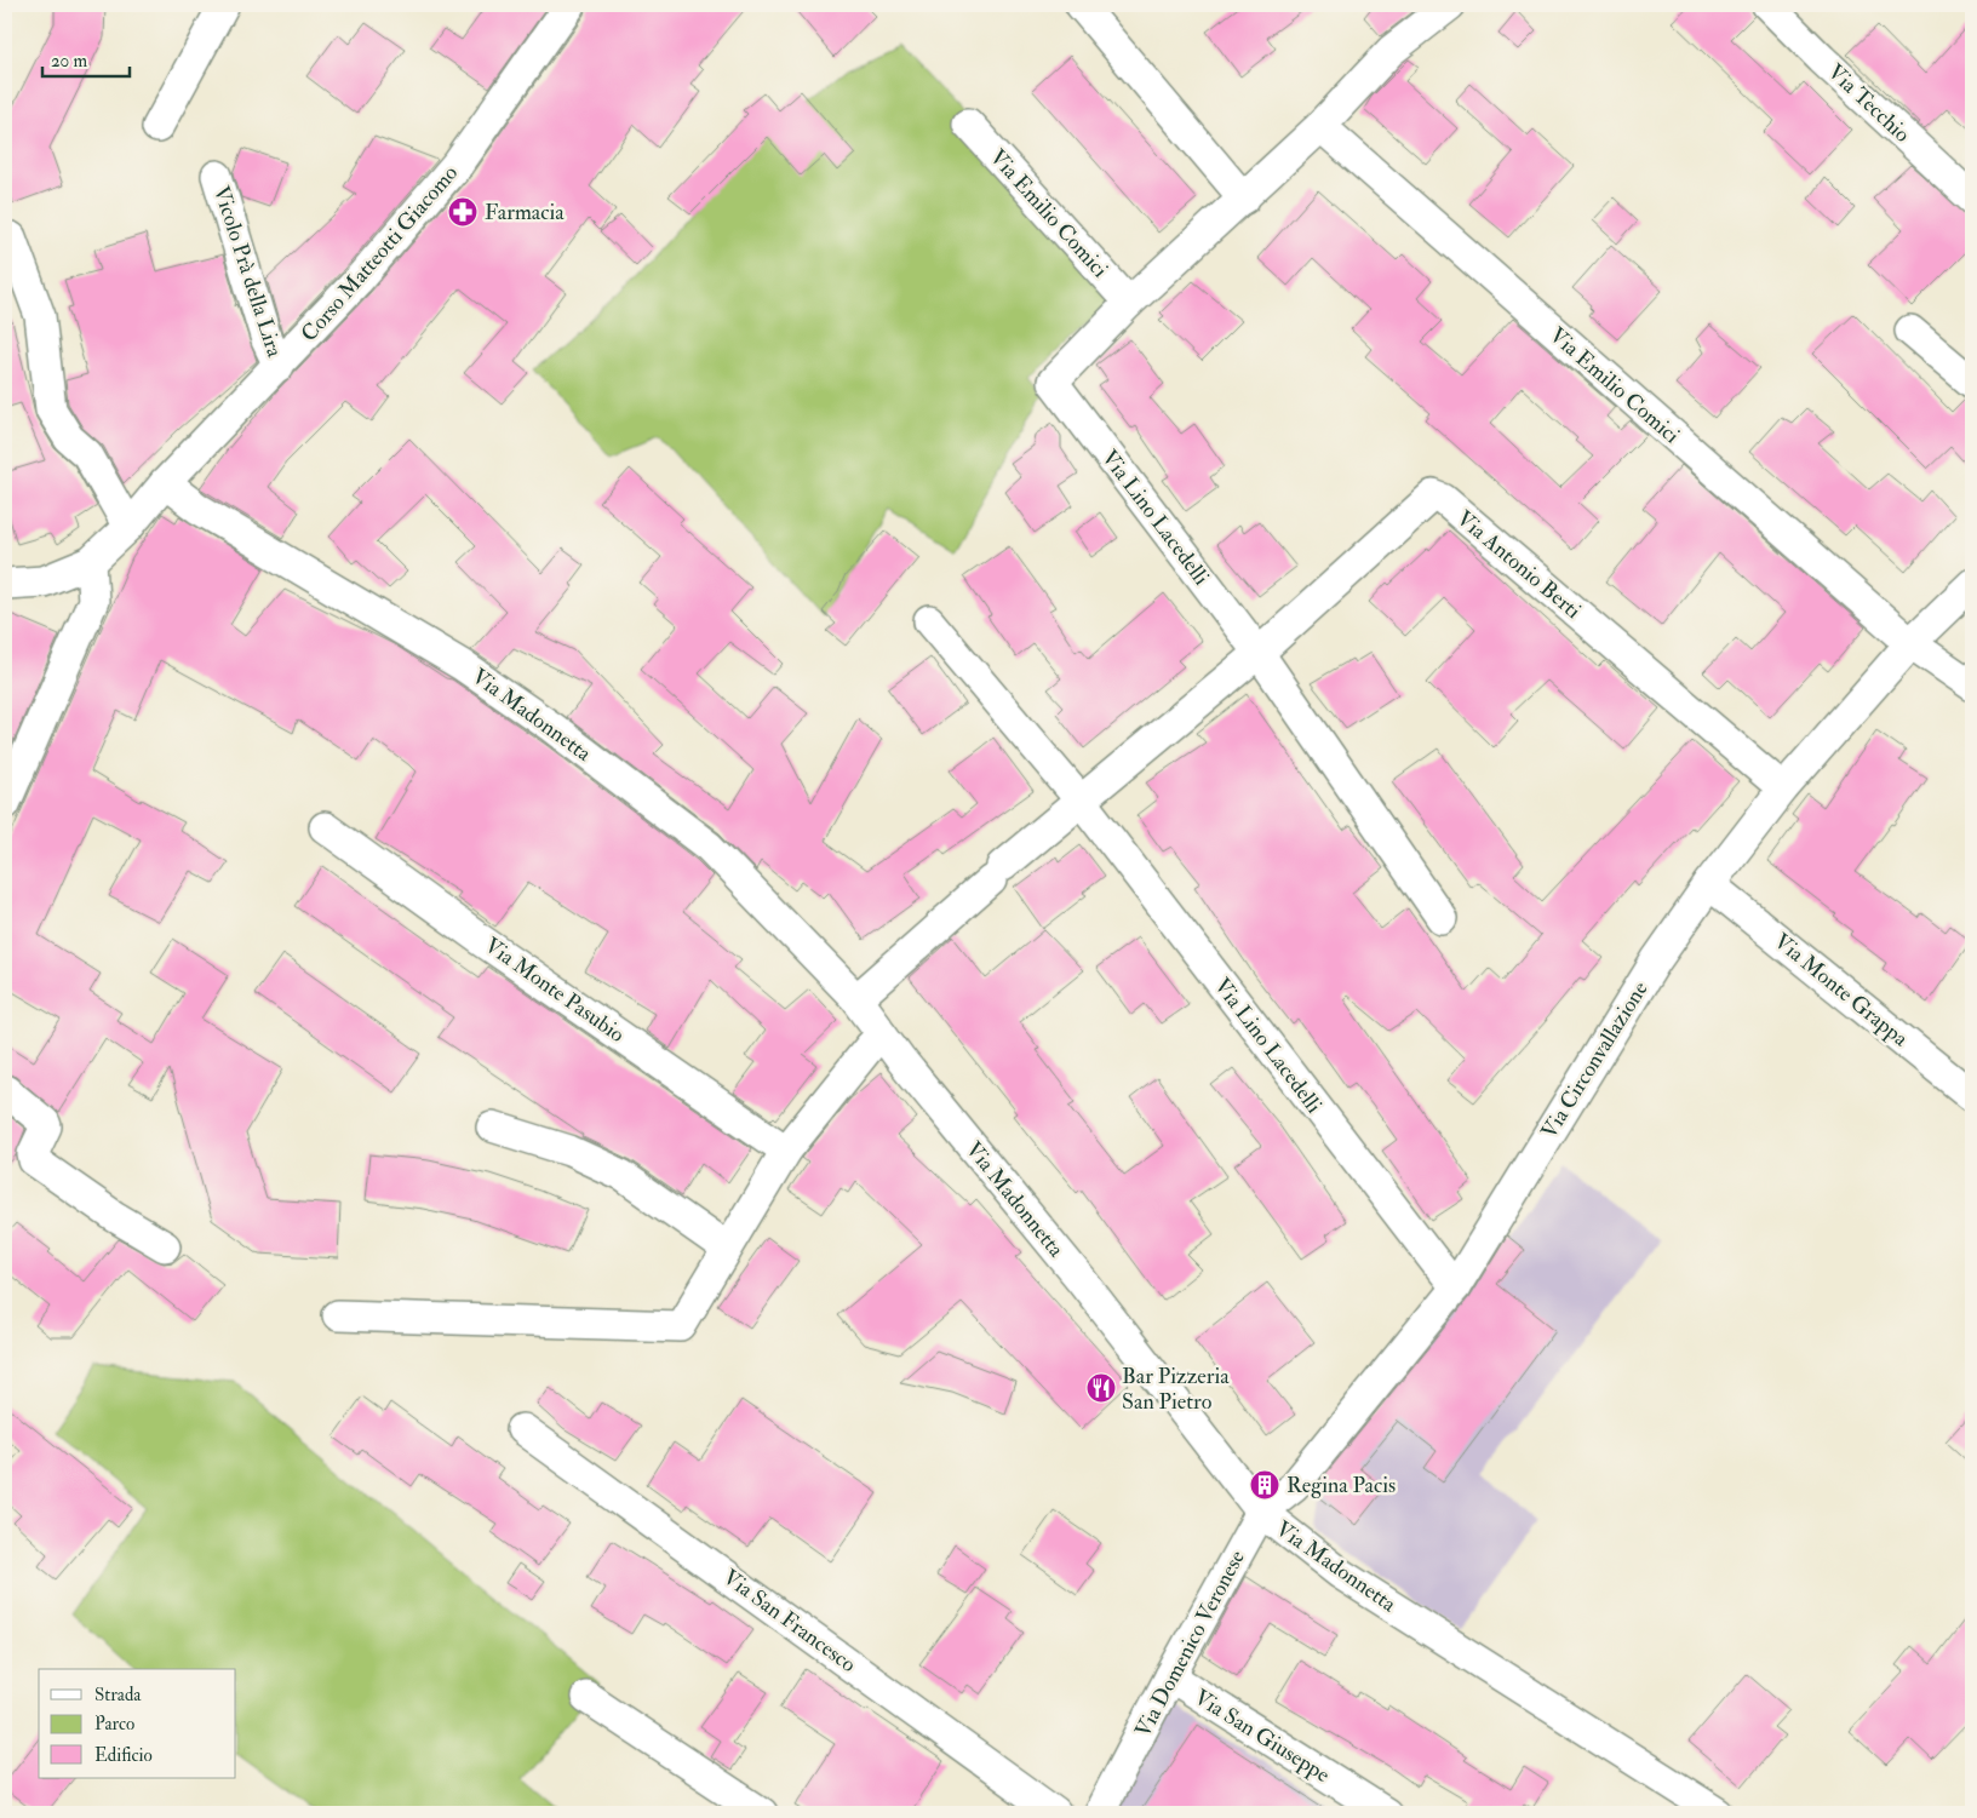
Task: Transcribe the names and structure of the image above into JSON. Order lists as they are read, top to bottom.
{
  "streets": {
    "street": [
      "Via Tecchio",
      "Via Emilio Comici",
      "Corso Matteotti Giacomo",
      "Vicolo Prà della Lira",
      "Via Lino Lacedelli",
      "Via Antonio Berti",
      "Via Madonnetta",
      "Via Monte Pasubio",
      "Via Monte Grappa",
      "Via Circonvallazione",
      "Via San Francesco",
      "Via Domenico Veronese",
      "Via San Giuseppe"
    ]
  },
  "crossings": [
    ["Via Emilio Comici", "Via Lino Lacedelli"],
    ["Via Emilio Comici", "Via Circonvallazione"],
    ["Corso Matteotti Giacomo", "Vicolo Prà della Lira"],
    ["Corso Matteotti Giacomo", "Via Madonnetta"],
    ["Via Lino Lacedelli", "Via Antonio Berti"],
    ["Via Lino Lacedelli", "Via Circonvallazione"],
    ["Via Antonio Berti", "Via Circonvallazione"],
    ["Via Madonnetta", "Via Domenico Veronese"],
    ["Via Monte Grappa", "Via Circonvallazione"],
    ["Via Circonvallazione", "Via Domenico Veronese"],
    ["Via Domenico Veronese", "Via San Giuseppe"]
  ],
  "places": {
    "pharmacy": ["Farmacia"],
    "restaurant": ["Bar Pizzeria San Pietro"],
    "building": ["Regina Pacis"]
  },
  "legend": ["Strada", "Parco", "Edificio"],
  "scale_bar": "20 m"
}
